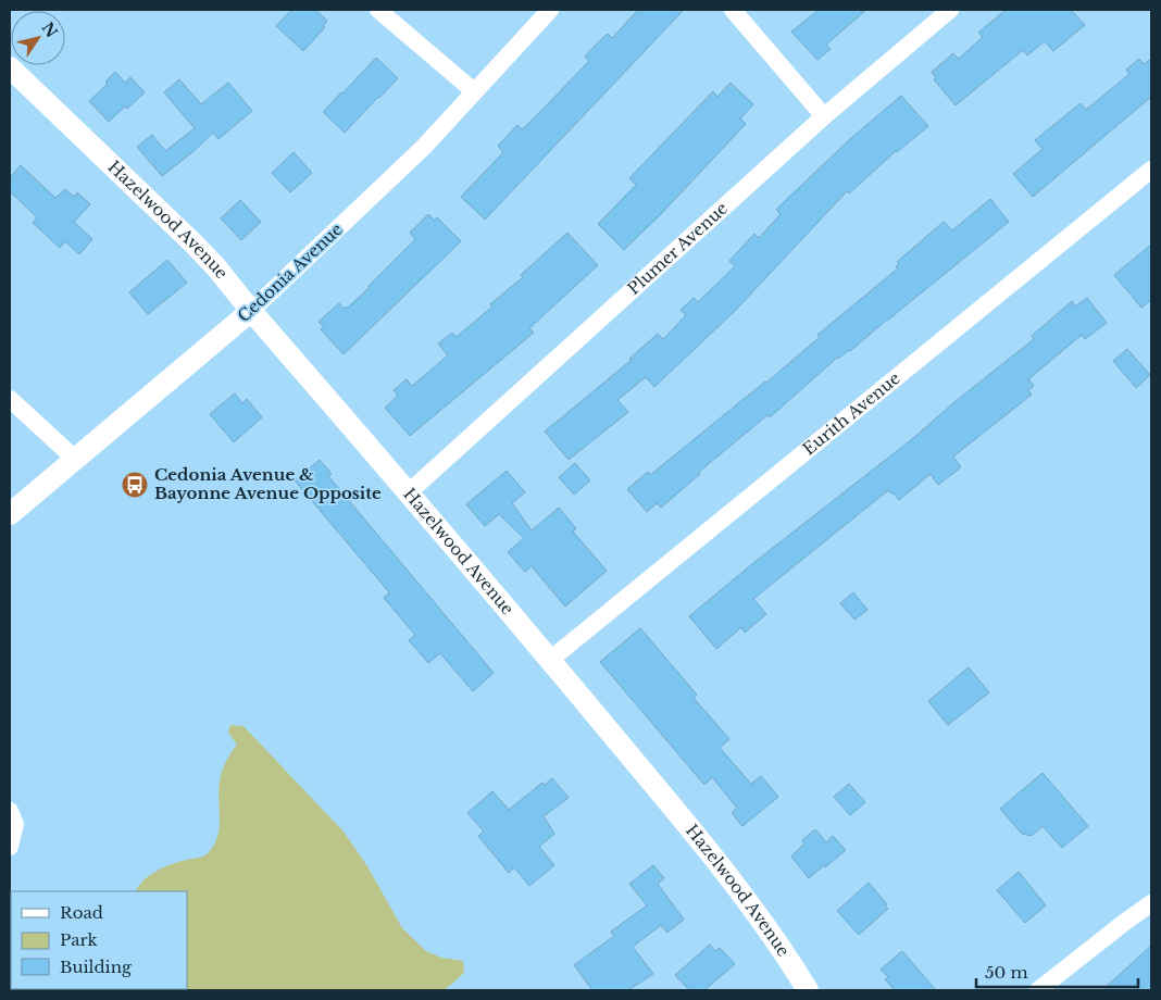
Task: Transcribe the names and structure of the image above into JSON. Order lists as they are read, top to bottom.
{
  "streets": {
    "street": [
      "Hazelwood Avenue",
      "Plumer Avenue",
      "Cedonia Avenue",
      "Eurith Avenue"
    ]
  },
  "crossings": [
    ["Hazelwood Avenue", "Plumer Avenue"],
    ["Hazelwood Avenue", "Cedonia Avenue"],
    ["Hazelwood Avenue", "Eurith Avenue"]
  ],
  "places": {
    "bus stop": ["Cedonia Avenue & Bayonne Avenue Opposite"]
  },
  "legend": ["Road", "Park", "Building"],
  "scale_bar": "50 m",
  "north": "top right"
}
